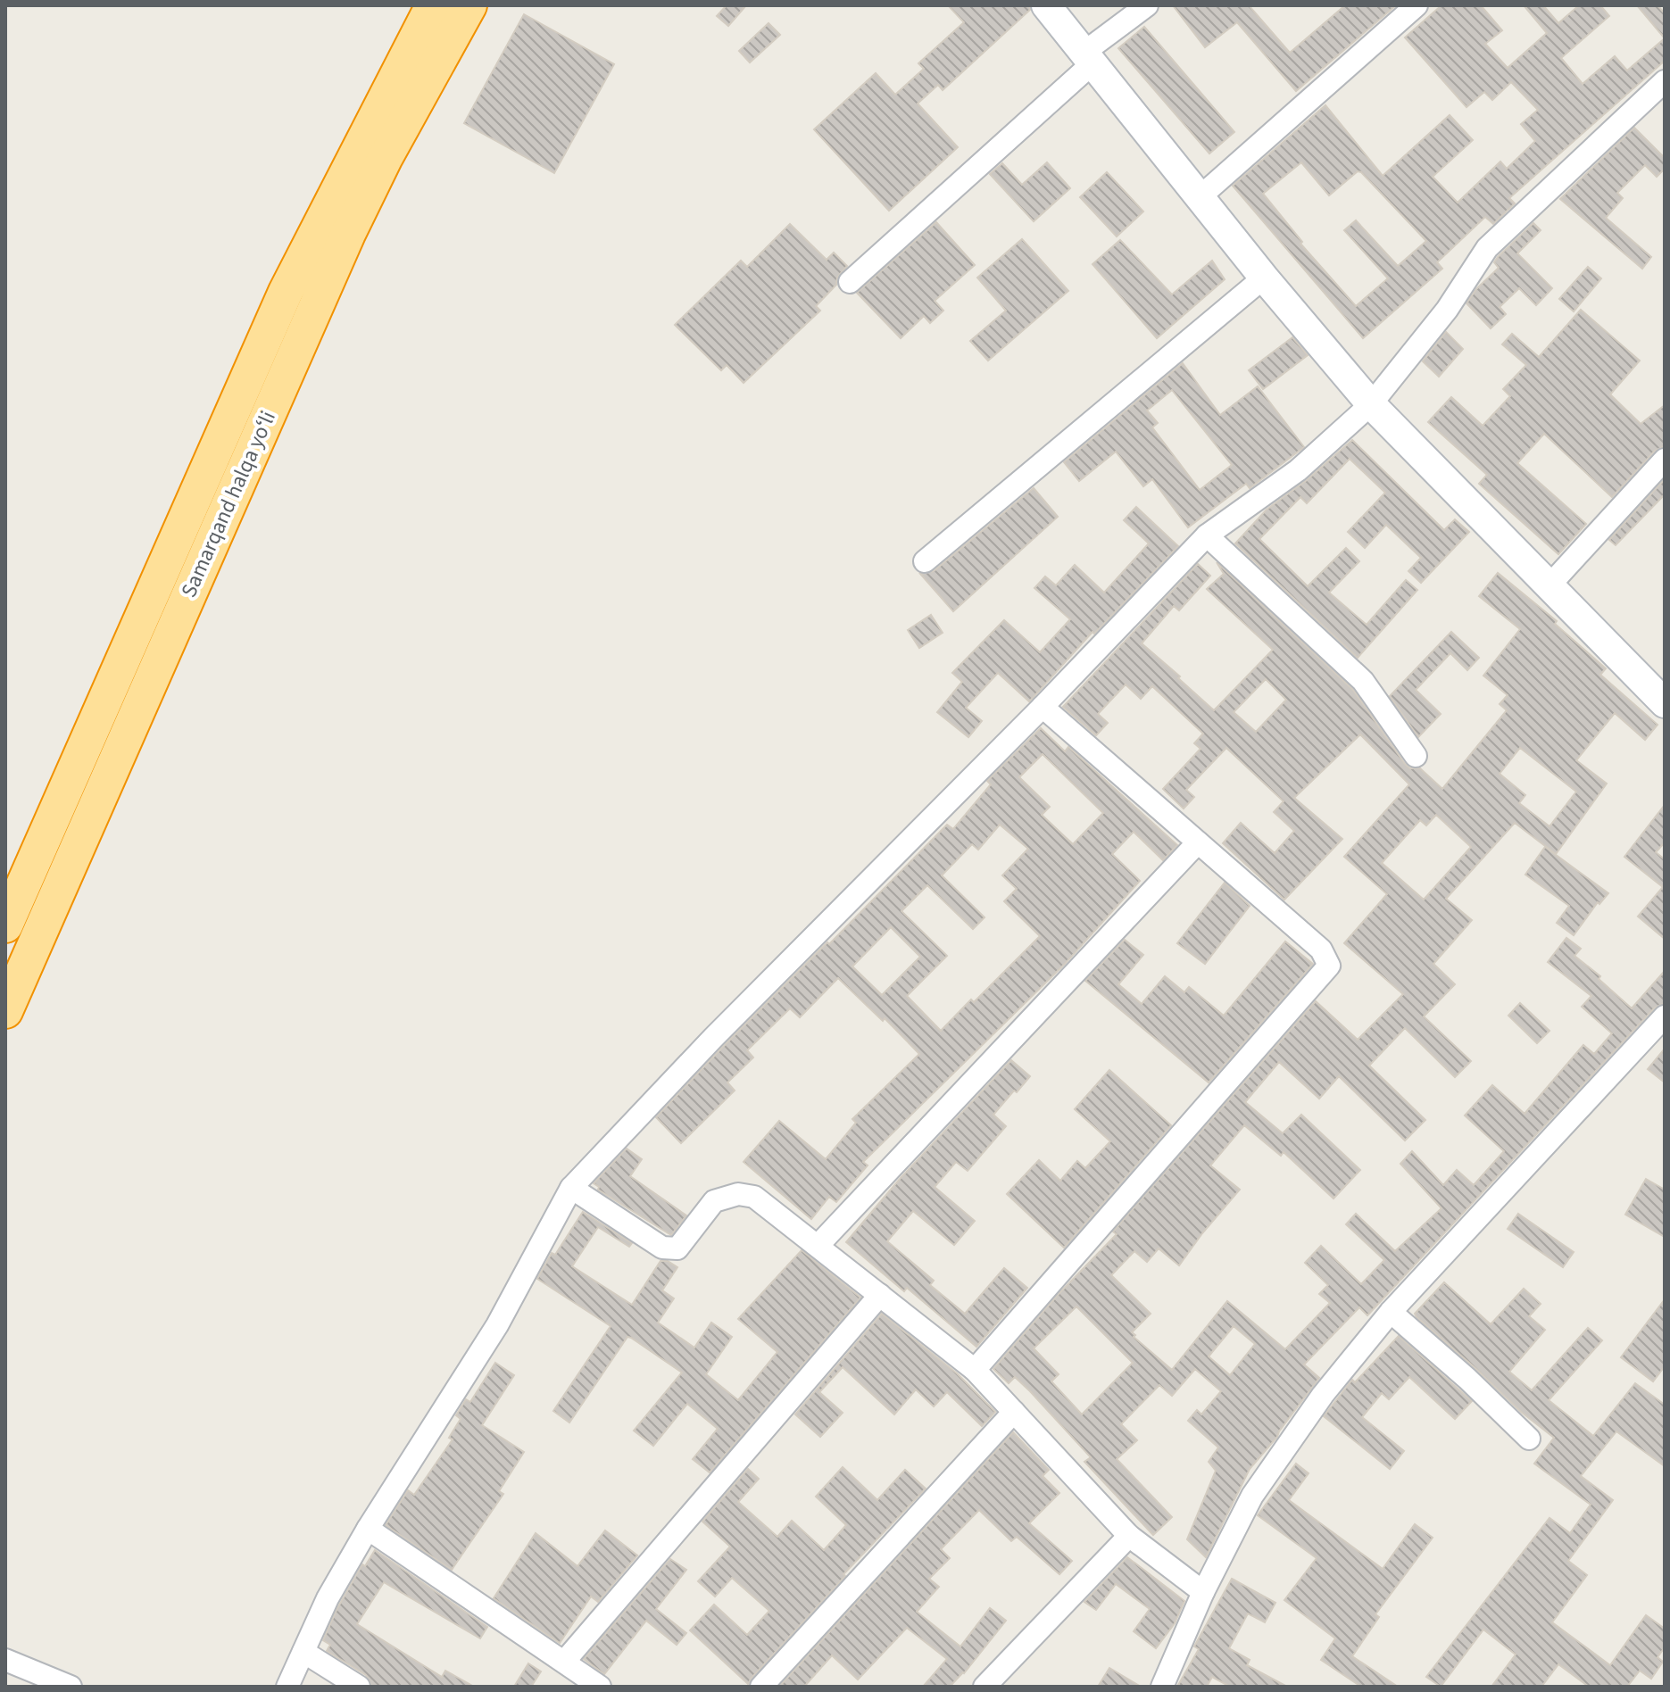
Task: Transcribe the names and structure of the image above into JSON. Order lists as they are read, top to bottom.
{
  "streets": {
    "highway": ["Samarqand halqa yoʻli"]
  }
}
